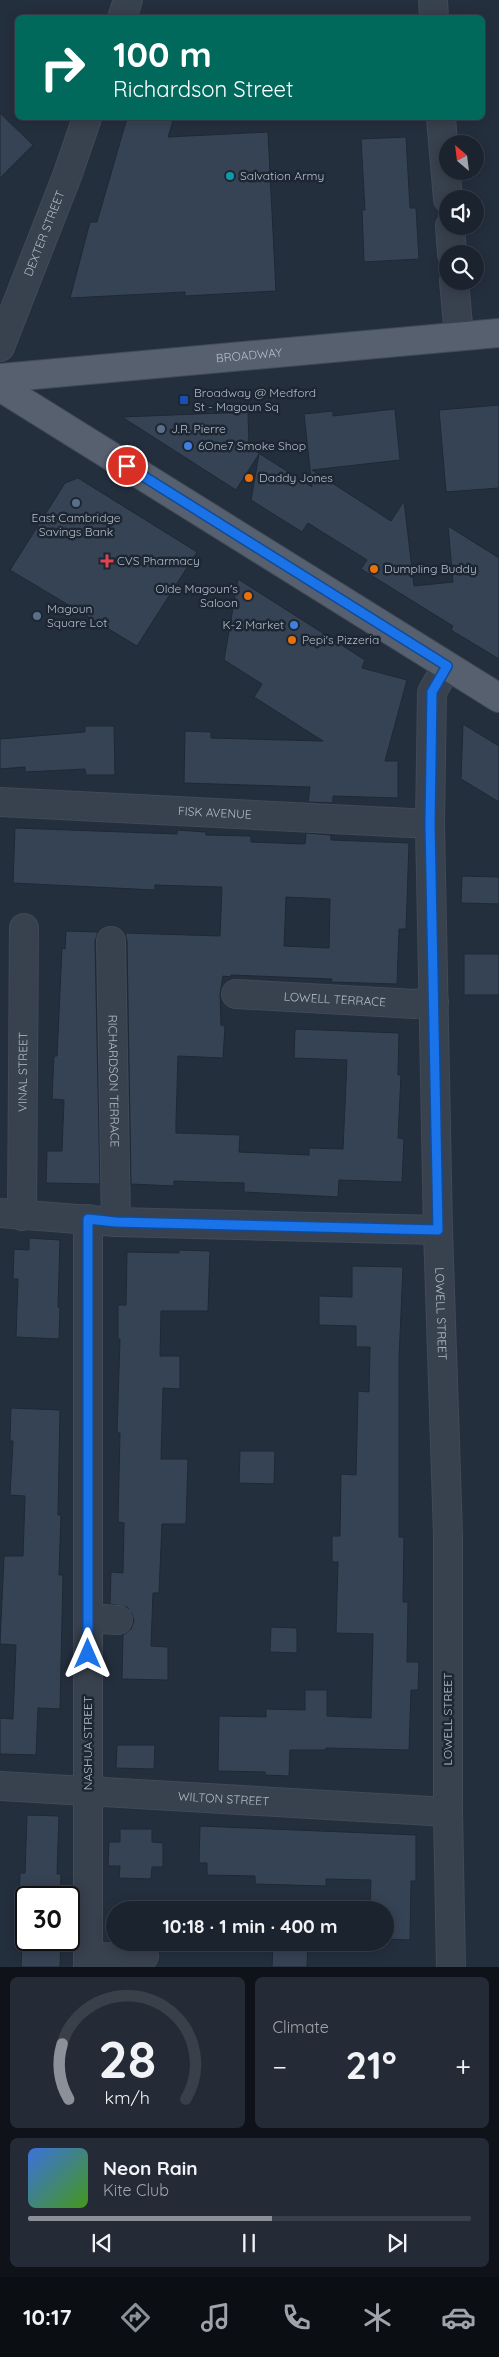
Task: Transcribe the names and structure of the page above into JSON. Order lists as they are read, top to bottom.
{
  "streets": {
    "main road": ["BROADWAY"],
    "street": [
      "DEXTER STREET",
      "FISK AVENUE",
      "LOWELL TERRACE",
      "VINAL STREET",
      "RICHARDSON TERRACE",
      "LOWELL STREET",
      "NASHUA STREET",
      "WILTON STREET"
    ]
  },
  "crossings": [
    ["FISK AVENUE", "LOWELL STREET"],
    ["LOWELL TERRACE", "LOWELL STREET"],
    ["LOWELL STREET", "WILTON STREET"],
    ["NASHUA STREET", "WILTON STREET"]
  ],
  "places": {
    "other": [
      "Salvation Army",
      "J.R. Pierre",
      "6One7 Smoke Shop",
      "Daddy Jones",
      "East Cambridge Savings Bank",
      "Dumpling Buddy",
      "Olde Magoun's Saloon",
      "Magoun Square Lot",
      "K-2 Market",
      "Pepi's Pizzeria"
    ],
    "transit": ["Broadway @ Medford St - Magoun Sq"],
    "health": ["CVS Pharmacy"]
  },
  "north": "top left",
  "page": {
    "turn": ["100 m", "Richardson Street"],
    "limit": "30",
    "trip": "10:18 · 1 min · 400 m",
    "tile": "Climate",
    "heat": ["−", "21°", "+"],
    "song": ["Neon Rain", "Kite Club"],
    "tabs": "10:17",
    "gauge": ["28", "km/h"]
  }
}
